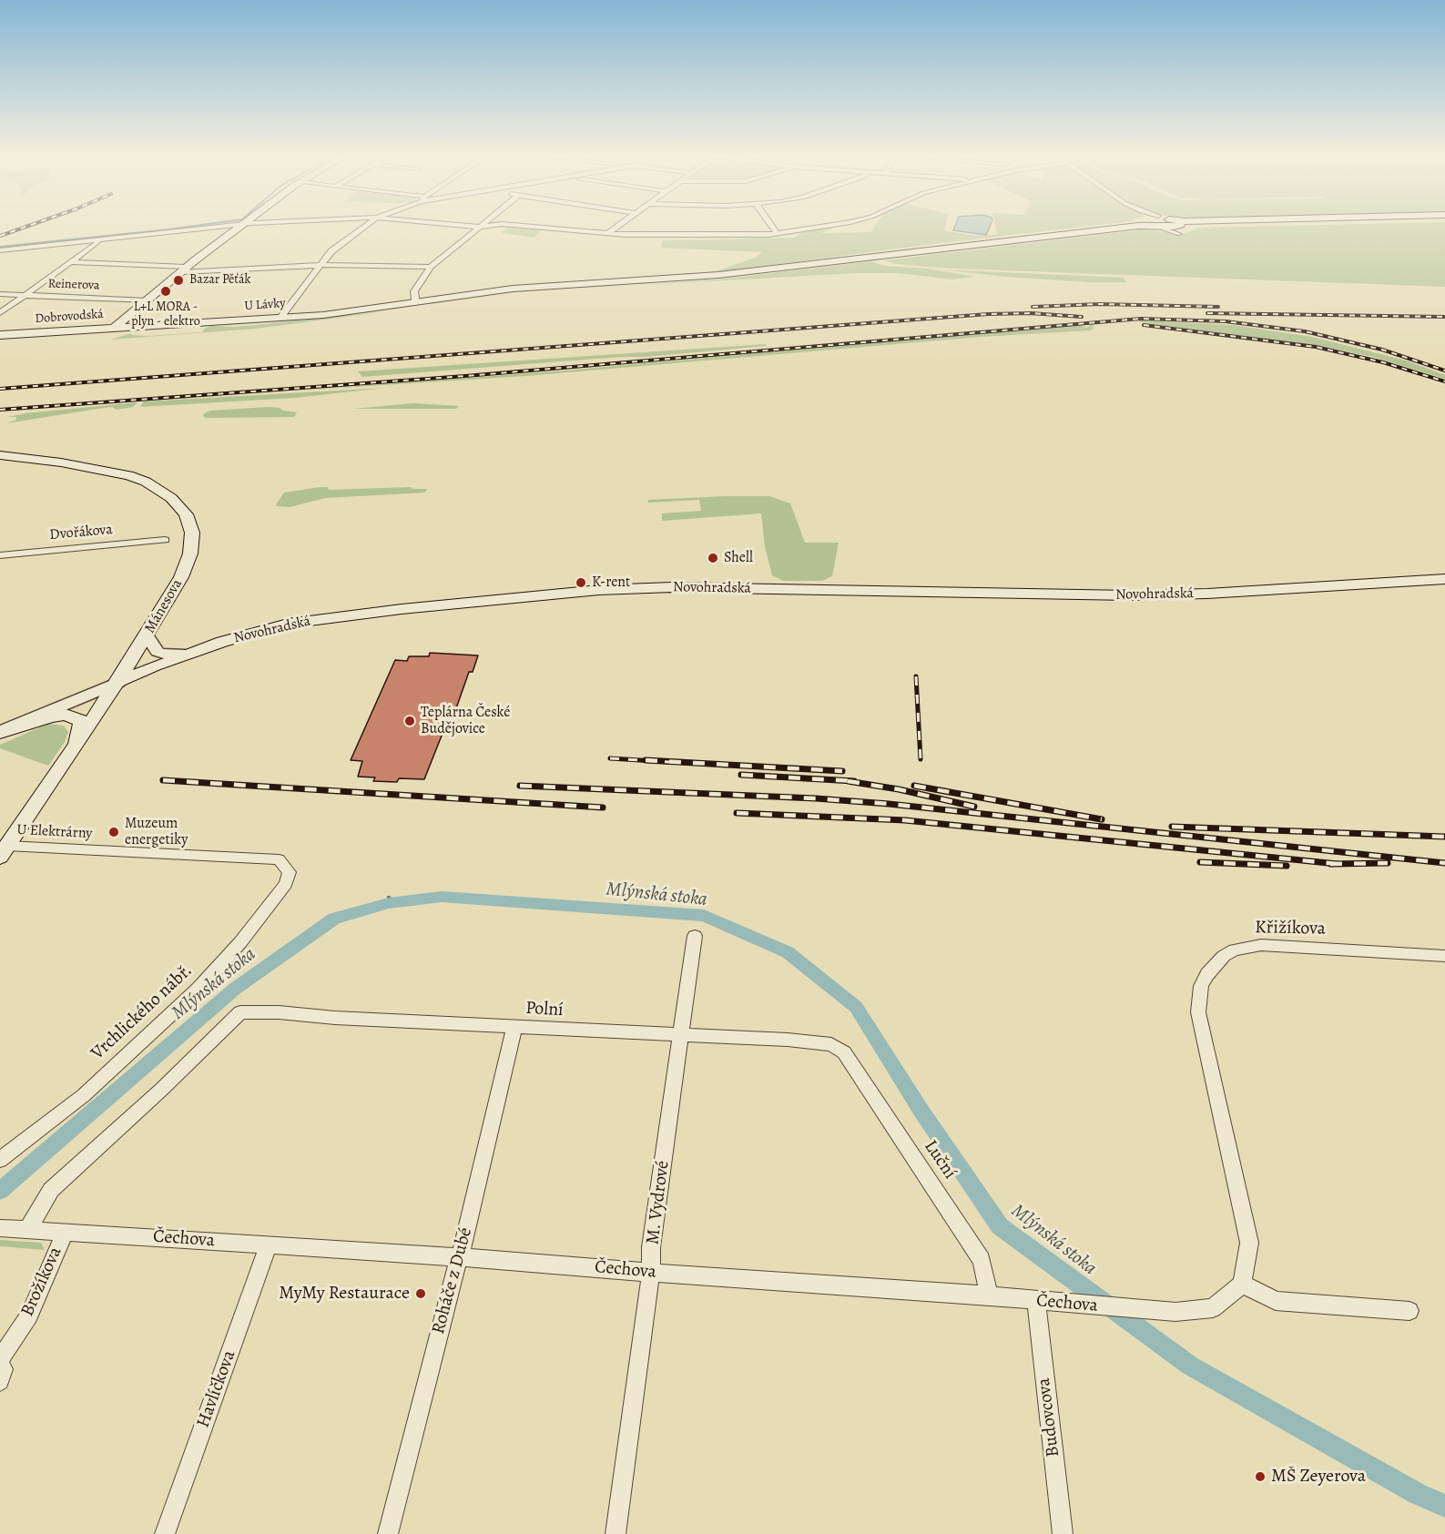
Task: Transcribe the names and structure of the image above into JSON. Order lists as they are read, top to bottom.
{
  "streets": {
    "main road": [
      "U Lávky",
      "Dobrovodská",
      "Novohradská",
      "Mánesova"
    ],
    "street": [
      "Reinerova",
      "Dvořákova",
      "U Elektrárny",
      "Křižíkova",
      "Polní",
      "Vrchlického nábř.",
      "Luční",
      "M. Vydrové",
      "Čechova",
      "Roháče z Dubé",
      "Brožíkova",
      "Havlíčkova",
      "Budovcova"
    ]
  },
  "crossings": [
    ["Reinerova", "Dobrovodská"],
    ["U Lávky", "Dobrovodská"],
    ["Novohradská", "Mánesova"],
    ["Mánesova", "U Elektrárny"],
    ["U Elektrárny", "Vrchlického nábř."],
    ["Křižíkova", "Čechova"],
    ["Polní", "Luční"],
    ["Polní", "M. Vydrové"],
    ["Polní", "Čechova"],
    ["Polní", "Roháče z Dubé"],
    ["Luční", "Čechova"],
    ["M. Vydrové", "Čechova"],
    ["Čechova", "Roháče z Dubé"],
    ["Čechova", "Brožíkova"],
    ["Čechova", "Havlíčkova"],
    ["Čechova", "Budovcova"]
  ],
  "water": ["Mlýnská stoka"],
  "places": [
    "Bazar Pěťák",
    "L+L MORA - plyn - elektro",
    "Shell",
    "K-rent",
    "Teplárna České Budějovice",
    "Muzeum energetiky",
    "MyMy Restaurace",
    "MŠ Zeyerova"
  ]
}
